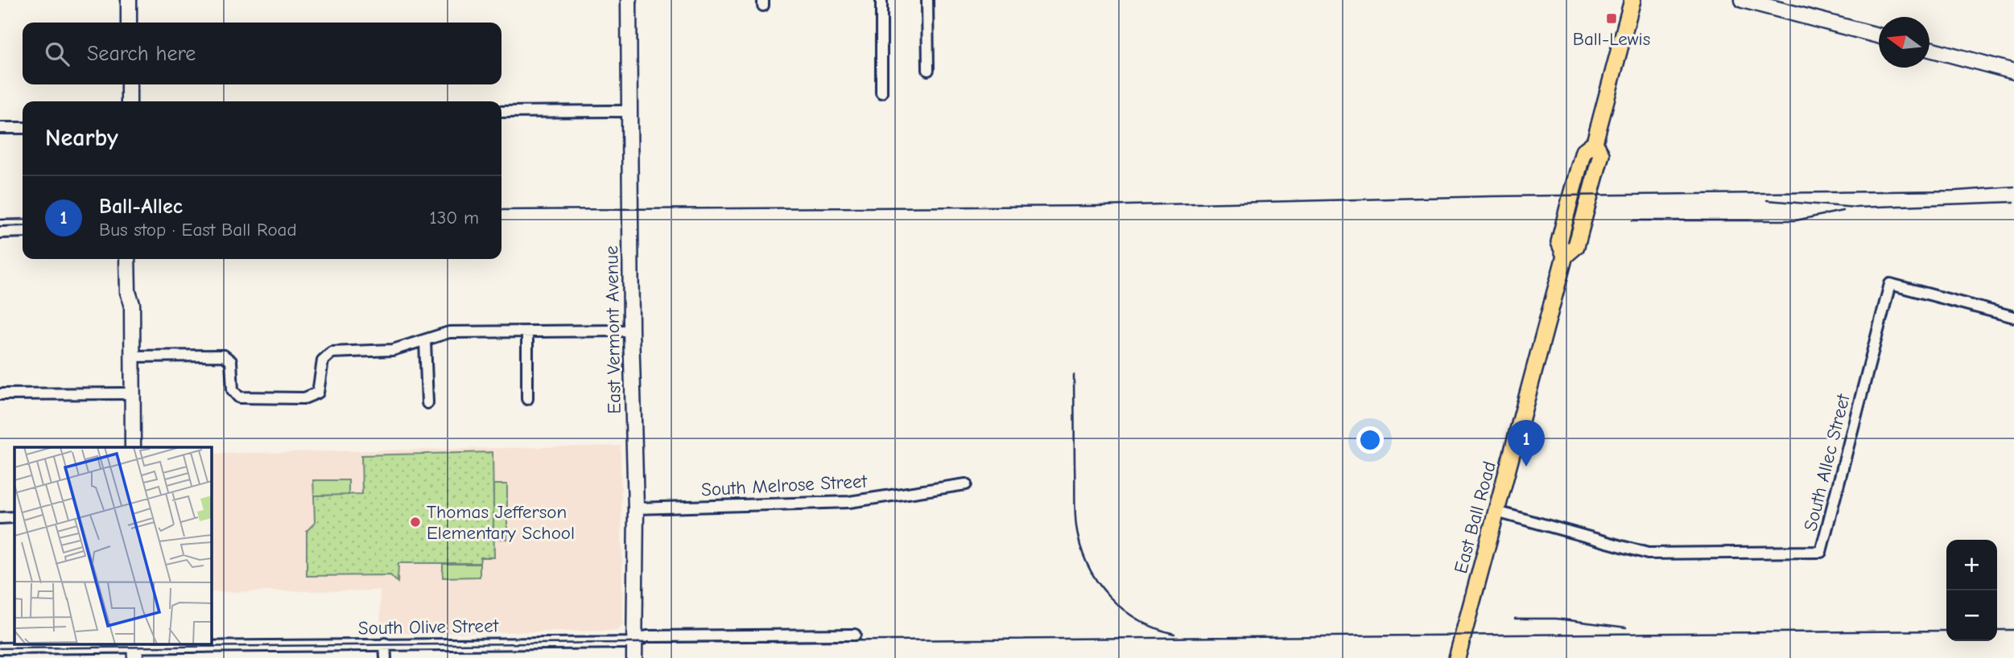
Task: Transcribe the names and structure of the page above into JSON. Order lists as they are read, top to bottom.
{
  "streets": {
    "main road": ["East Ball Road"],
    "street": [
      "East Vermont Avenue",
      "South Allec Street",
      "South Melrose Street",
      "South Olive Street"
    ]
  },
  "crossings": [
    ["East Vermont Avenue", "South Melrose Street"],
    ["East Vermont Avenue", "South Olive Street"],
    ["South Allec Street", "East Ball Road"]
  ],
  "places": {
    "transit": ["Ball-Lewis"],
    "other": ["Thomas Jefferson Elementary School"]
  },
  "north": "left",
  "page": {
    "search": "Search here",
    "heading": "Nearby",
    "list": [
      {
        "mark": "1",
        "name": "Ball-Allec",
        "note": "Bus stop · East Ball Road",
        "value": "130 m"
      }
    ],
    "pins": "1",
    "map_buttons": ["+", "−"]
  }
}
